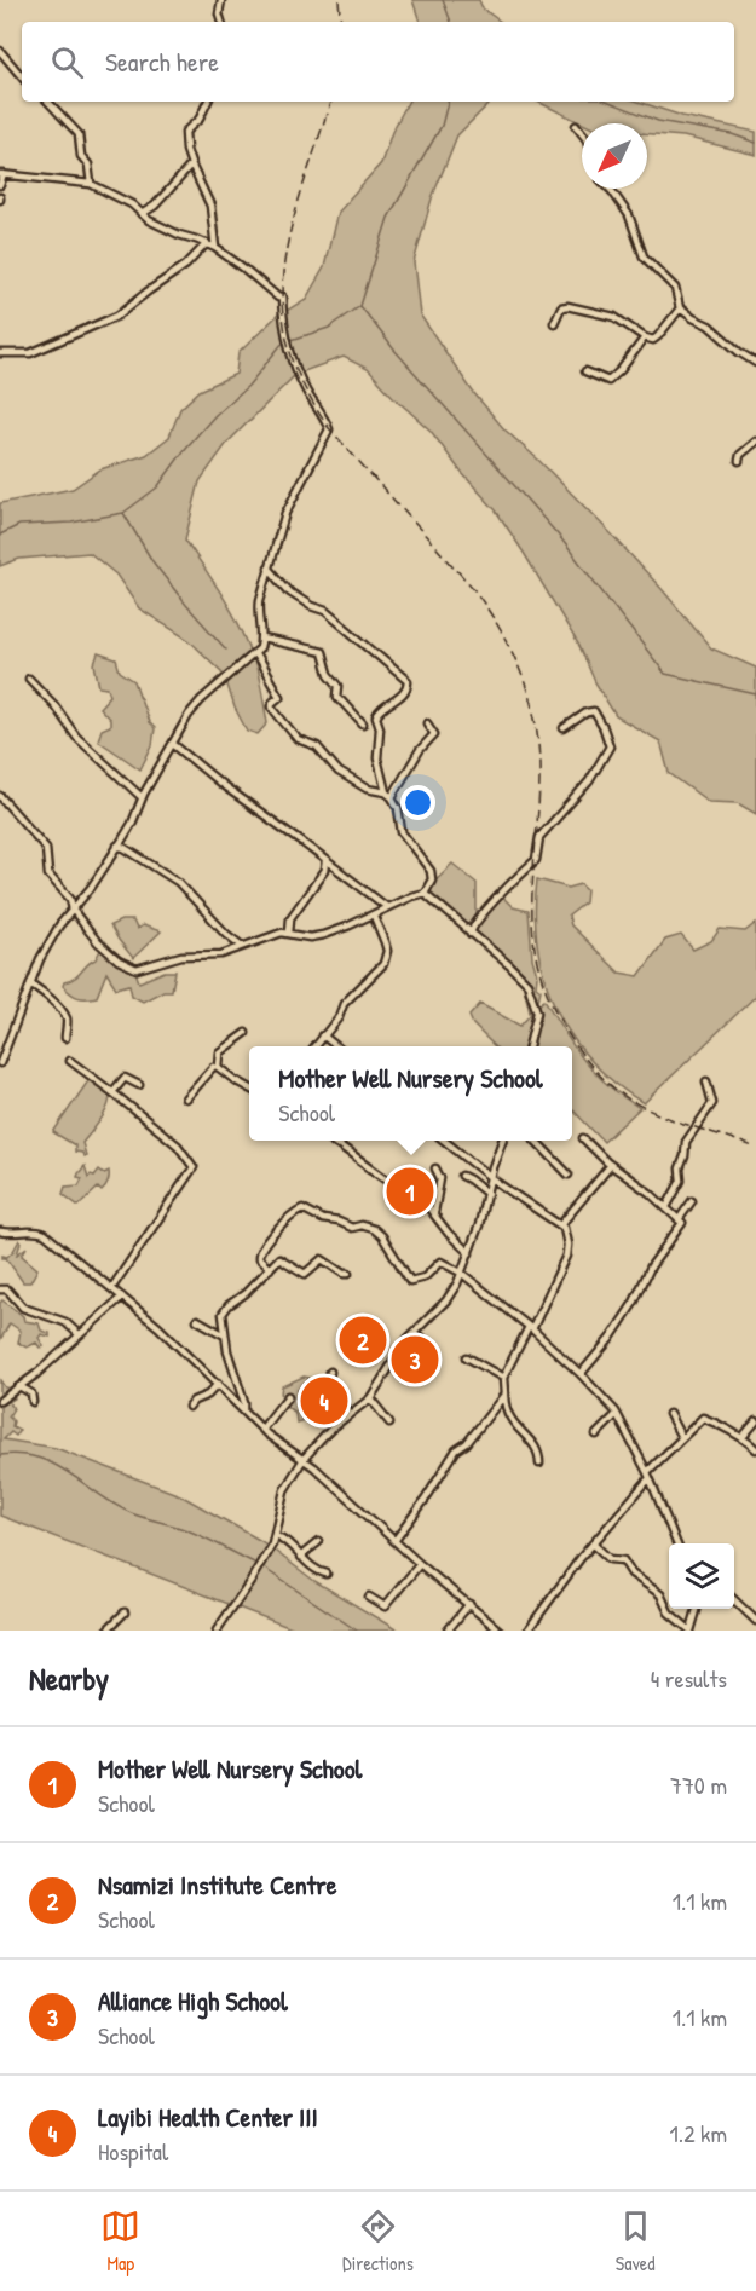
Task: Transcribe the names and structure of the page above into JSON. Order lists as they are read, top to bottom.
{
  "north": "bottom left",
  "page": {
    "search": "Search here",
    "popup": ["Mother Well Nursery School", "School"],
    "pins": [
      "1",
      "2",
      "3",
      "4"
    ],
    "heading": ["Nearby", "4 results"],
    "list": [
      {
        "mark": "1",
        "name": "Mother Well Nursery School",
        "note": "School",
        "value": "770 m"
      },
      {
        "mark": "2",
        "name": "Nsamizi Institute Centre",
        "note": "School",
        "value": "1.1 km"
      },
      {
        "mark": "3",
        "name": "Alliance High School",
        "note": "School",
        "value": "1.1 km"
      },
      {
        "mark": "4",
        "name": "Layibi Health Center III",
        "note": "Hospital",
        "value": "1.2 km"
      }
    ],
    "nav": ["Map", "Directions", "Saved"]
  }
}
